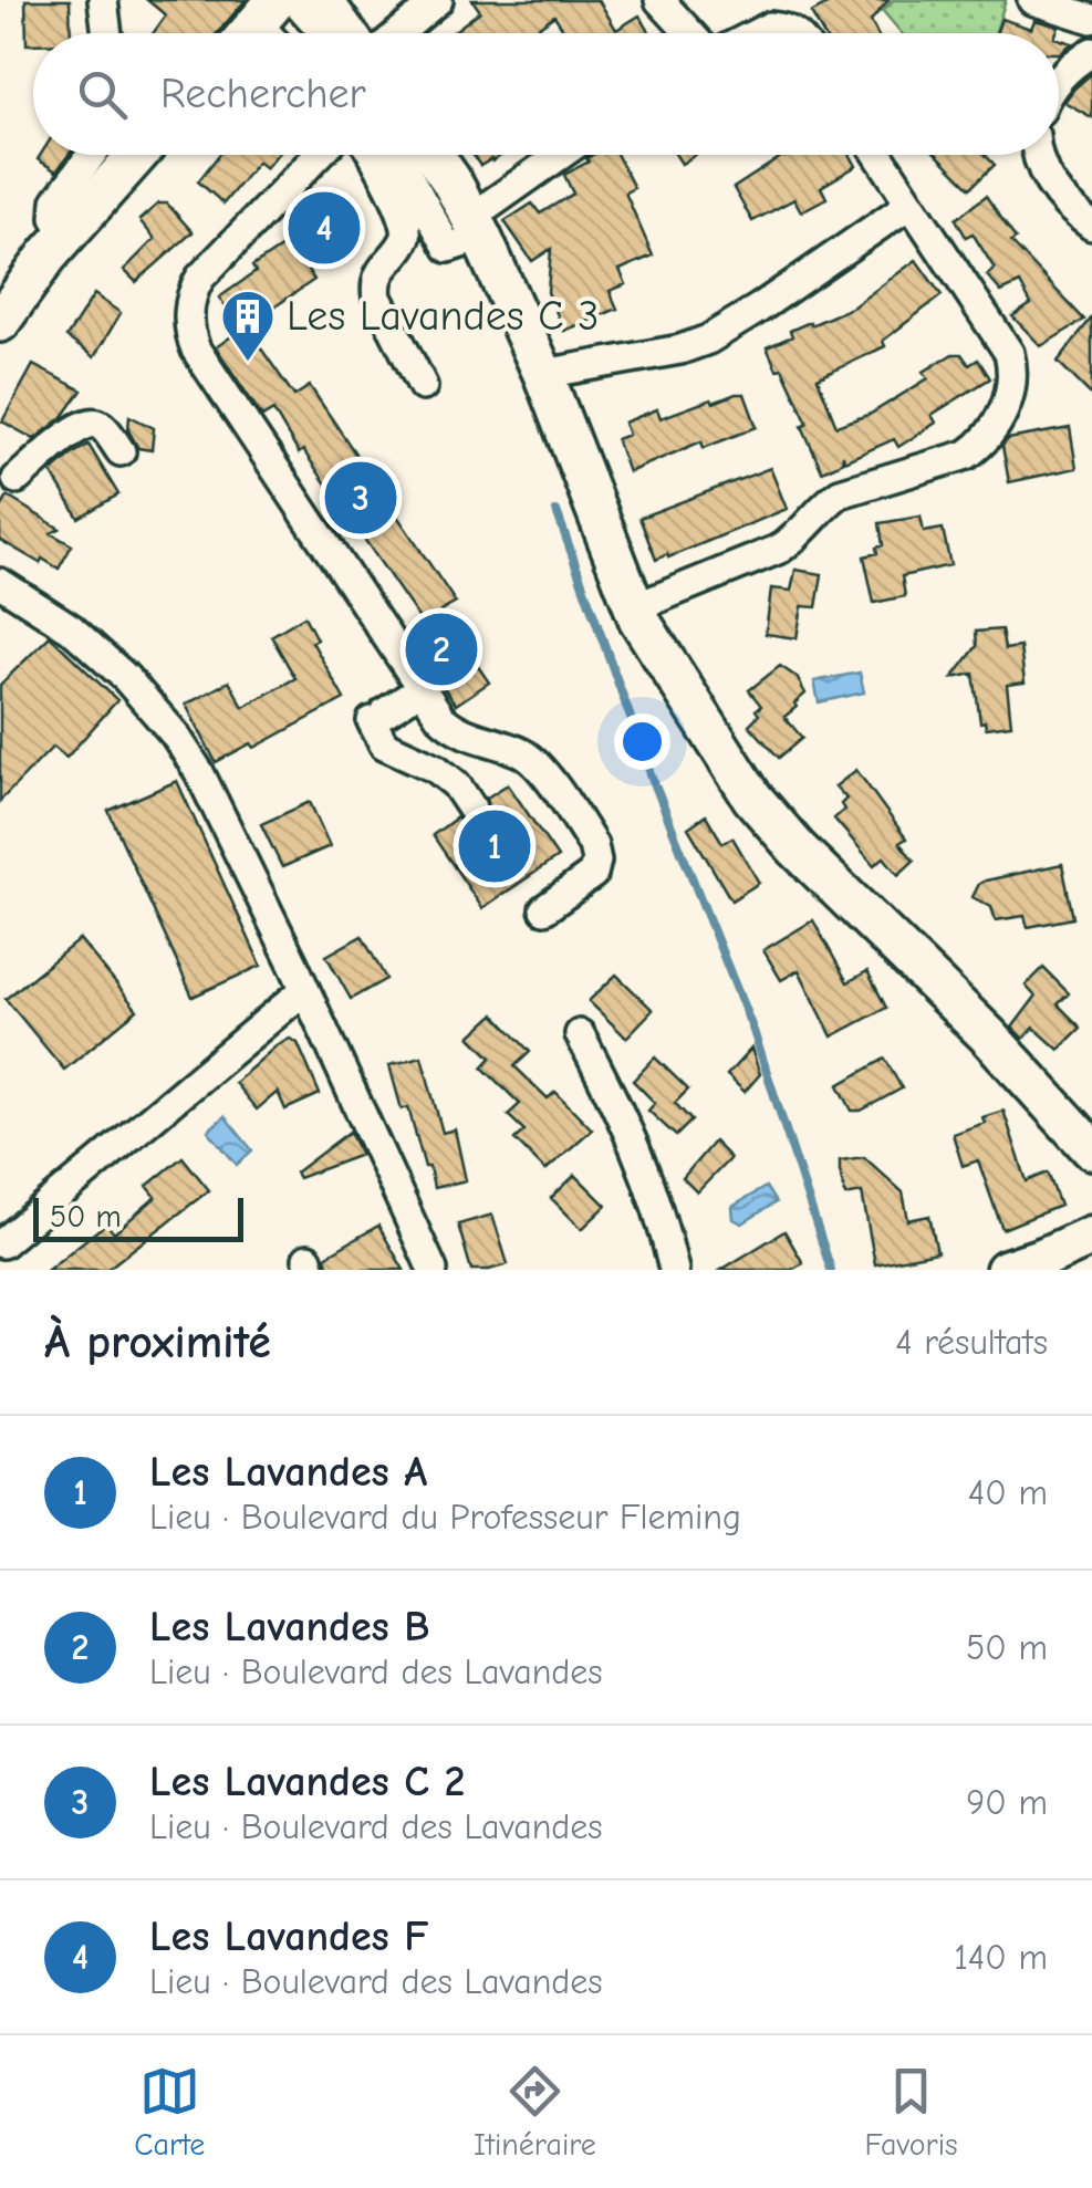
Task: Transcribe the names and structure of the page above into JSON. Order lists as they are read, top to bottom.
{
  "places": {
    "building": ["Les Lavandes C 3"]
  },
  "scale_bar": "50 m",
  "page": {
    "search": "Rechercher",
    "pins": [
      "4",
      "3",
      "2",
      "1"
    ],
    "scale": "50 m",
    "heading": ["À proximité", "4 résultats"],
    "list": [
      {
        "mark": "1",
        "name": "Les Lavandes A",
        "note": "Lieu · Boulevard du Professeur Fleming",
        "value": "40 m"
      },
      {
        "mark": "2",
        "name": "Les Lavandes B",
        "note": "Lieu · Boulevard des Lavandes",
        "value": "50 m"
      },
      {
        "mark": "3",
        "name": "Les Lavandes C 2",
        "note": "Lieu · Boulevard des Lavandes",
        "value": "90 m"
      },
      {
        "mark": "4",
        "name": "Les Lavandes F",
        "note": "Lieu · Boulevard des Lavandes",
        "value": "140 m"
      }
    ],
    "nav": ["Carte", "Itinéraire", "Favoris"]
  }
}
